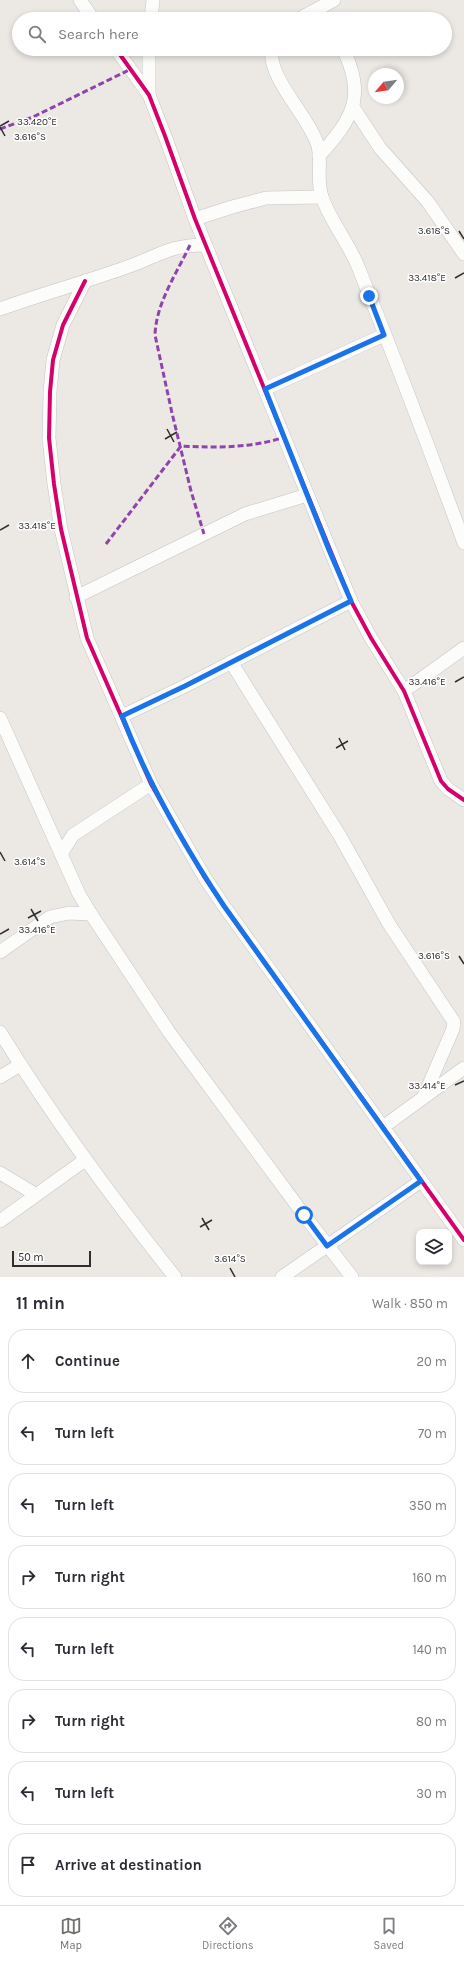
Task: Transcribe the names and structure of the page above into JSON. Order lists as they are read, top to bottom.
{
  "scale_bar": "50 m",
  "north": "bottom left",
  "page": {
    "search": "Search here",
    "scale": "50 m",
    "heading": ["11 min", "Walk · 850 m"],
    "list": [
      ["Continue", "20 m"],
      ["Turn left", "70 m"],
      ["Turn left", "350 m"],
      ["Turn right", "160 m"],
      ["Turn left", "140 m"],
      ["Turn right", "80 m"],
      ["Turn left", "30 m"],
      "Arrive at destination"
    ],
    "nav": ["Map", "Directions", "Saved"]
  },
  "coordinates": [
    "33.420°E",
    "3.616°S",
    "3.618°S",
    "33.418°E",
    "33.416°E",
    "3.614°S",
    "33.414°E"
  ]
}
